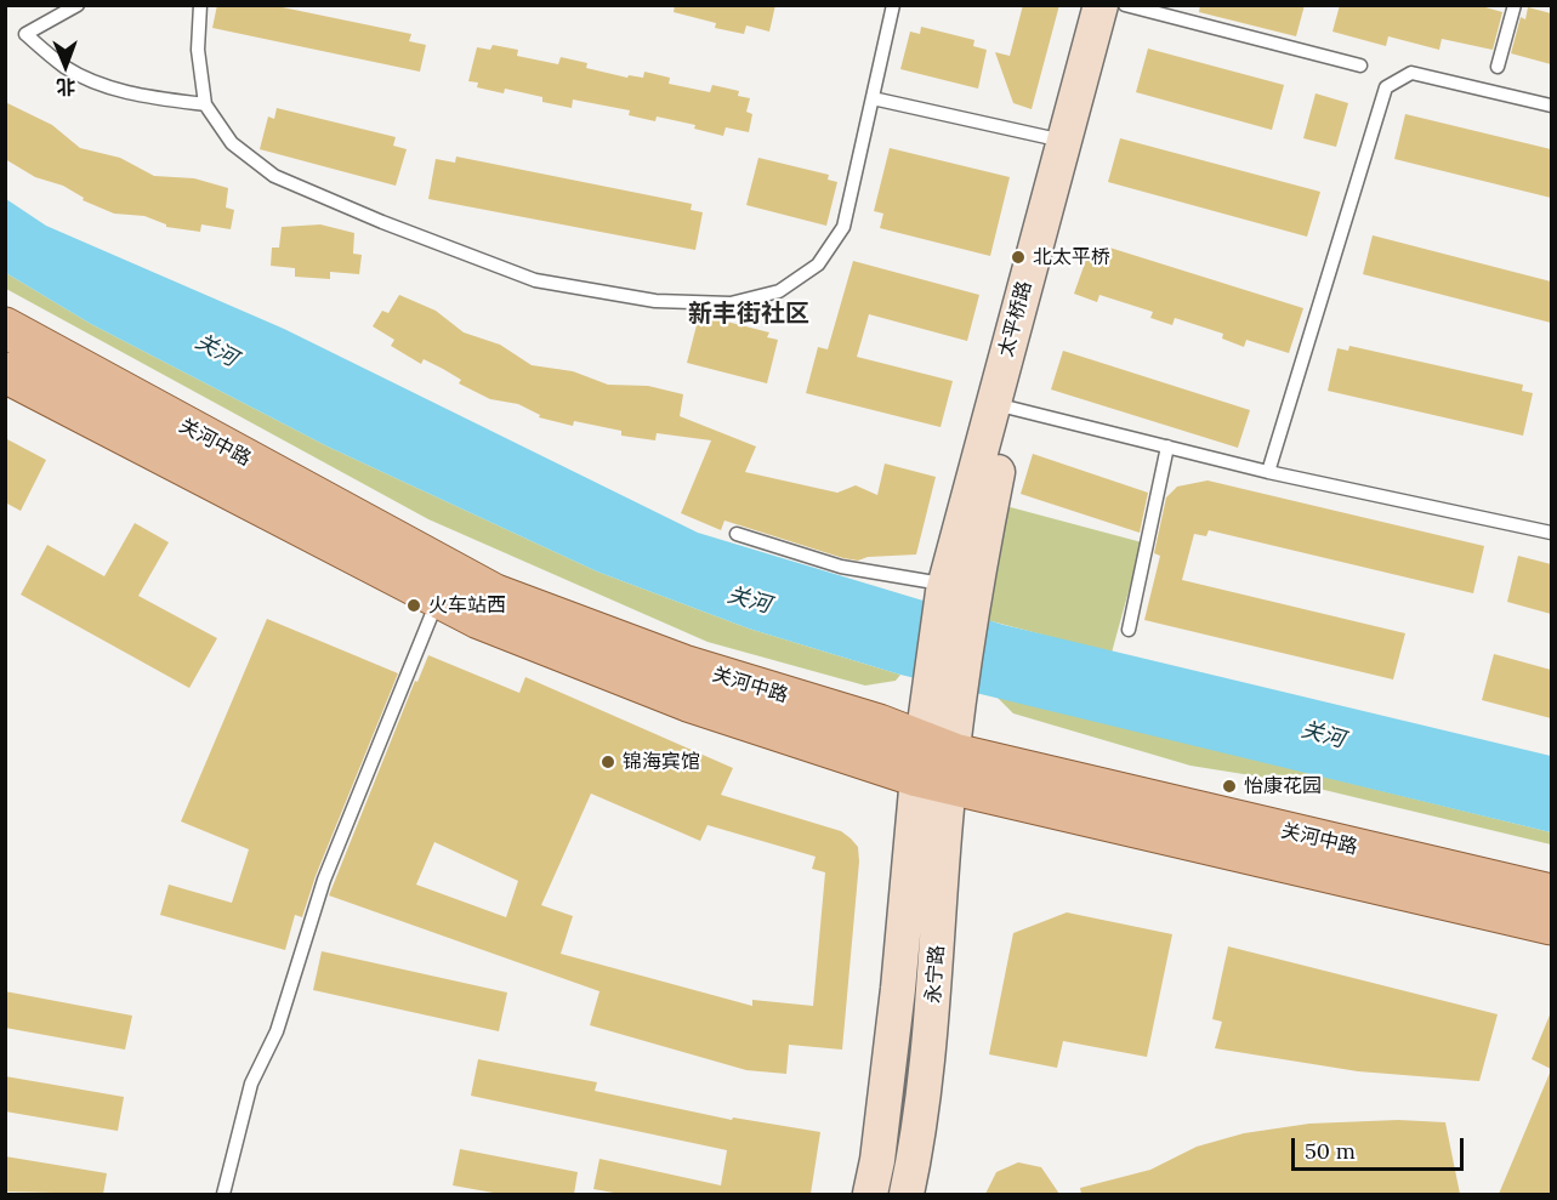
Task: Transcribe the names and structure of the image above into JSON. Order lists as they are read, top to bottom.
{
  "streets": {
    "main road": ["太平桥路", "关河中路", "永宁路"]
  },
  "crossings": [
    ["关河中路", "永宁路"]
  ],
  "districts": ["新丰街社区"],
  "water": ["关河"],
  "places": [
    "北太平桥",
    "火车站西",
    "锦海宾馆",
    "怡康花园"
  ],
  "scale_bar": "50 m",
  "north": "bottom"
}
